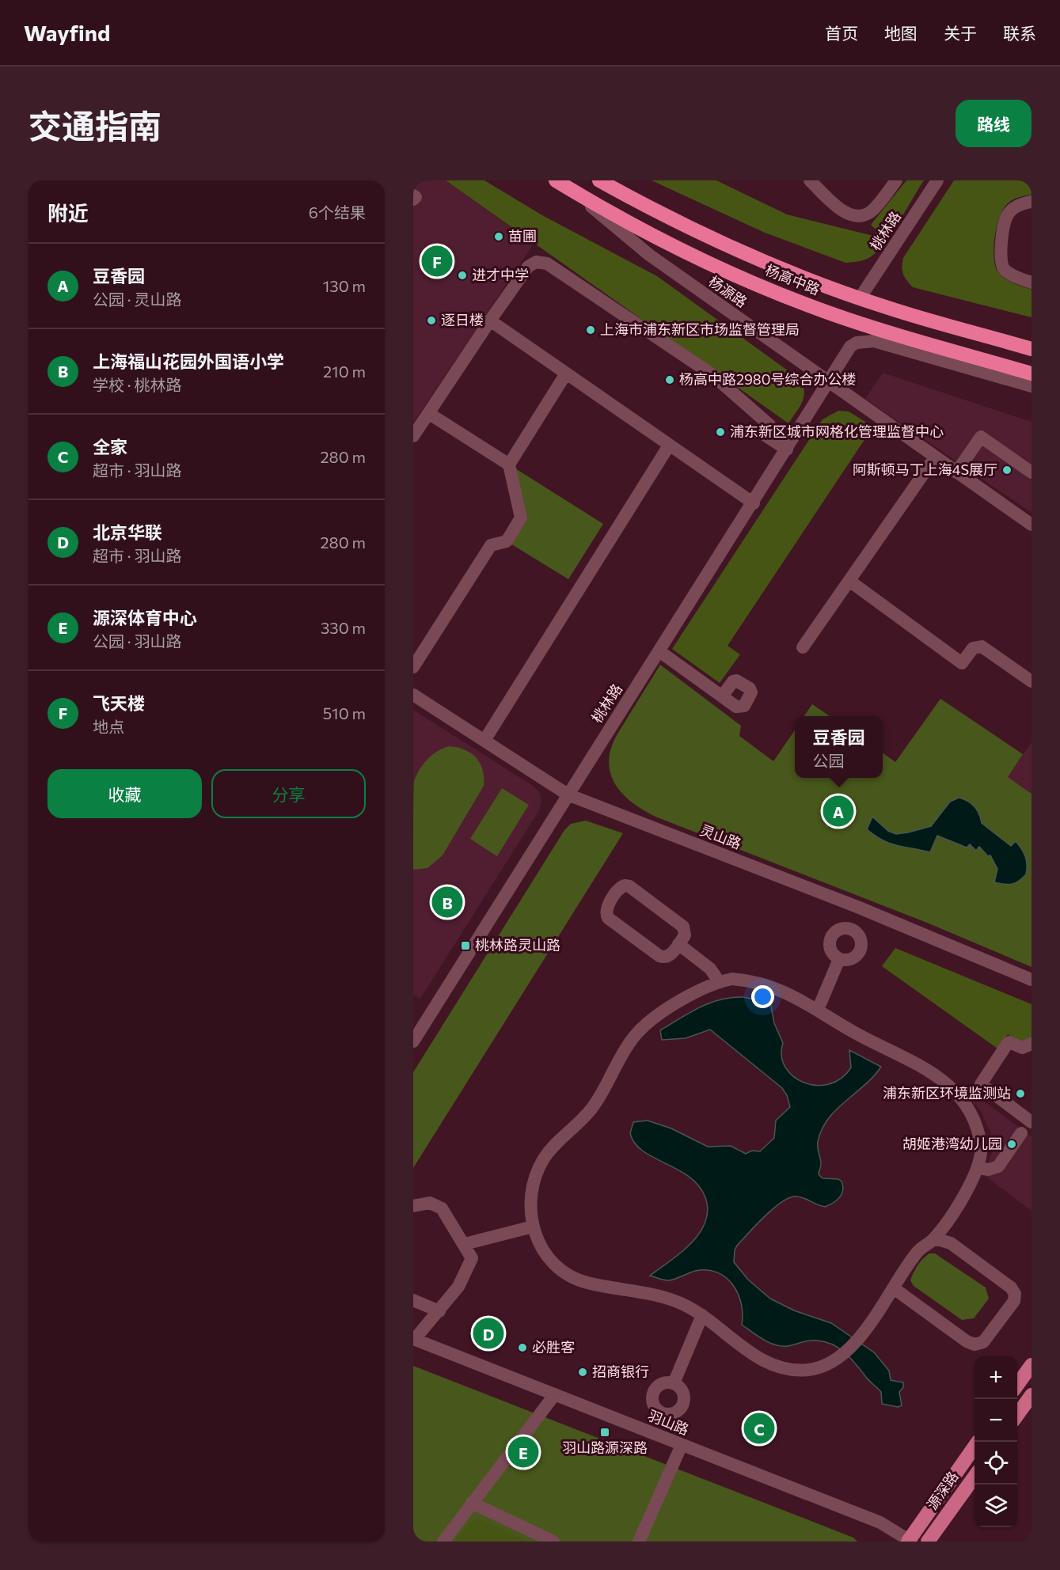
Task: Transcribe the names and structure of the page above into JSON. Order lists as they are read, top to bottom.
{
  "streets": {
    "highway": ["杨高中路"],
    "main road": ["源深路"],
    "street": [
      "桃林路",
      "杨源路",
      "灵山路",
      "羽山路"
    ]
  },
  "crossings": [
    ["桃林路", "杨高中路"],
    ["桃林路", "杨源路"],
    ["桃林路", "灵山路"],
    ["杨高中路", "杨源路"],
    ["羽山路", "源深路"]
  ],
  "places": {
    "other": [
      "苗圃",
      "进才中学",
      "逐日楼",
      "上海市浦东新区市场监督管理局",
      "杨高中路2980号综合办公楼",
      "浦东新区城市网格化管理监督中心",
      "阿斯顿马丁上海4S展厅",
      "浦东新区环境监测站",
      "胡姬港湾幼儿园",
      "必胜客",
      "招商银行"
    ],
    "transit": ["桃林路灵山路", "羽山路源深路"]
  },
  "page": {
    "header": "Wayfind",
    "nav": [
      "首页",
      "地图",
      "关于",
      "联系"
    ],
    "title": "交通指南",
    "buttons": [
      "路线",
      ["收藏", "分享"]
    ],
    "heading": ["附近", "6个结果"],
    "list": [
      {
        "mark": "A",
        "name": "豆香园",
        "note": "公园 · 灵山路",
        "value": "130 m"
      },
      {
        "mark": "B",
        "name": "上海福山花园外国语小学",
        "note": "学校 · 桃林路",
        "value": "210 m"
      },
      {
        "mark": "C",
        "name": "全家",
        "note": "超市 · 羽山路",
        "value": "280 m"
      },
      {
        "mark": "D",
        "name": "北京华联",
        "note": "超市 · 羽山路",
        "value": "280 m"
      },
      {
        "mark": "E",
        "name": "源深体育中心",
        "note": "公园 · 羽山路",
        "value": "330 m"
      },
      {
        "mark": "F",
        "name": "飞天楼",
        "note": "地点",
        "value": "510 m"
      }
    ],
    "pins": [
      "F",
      "A",
      "B",
      "D",
      "C",
      "E"
    ],
    "popup": ["豆香园", "公园"],
    "map_buttons": ["+", "−"]
  }
}
